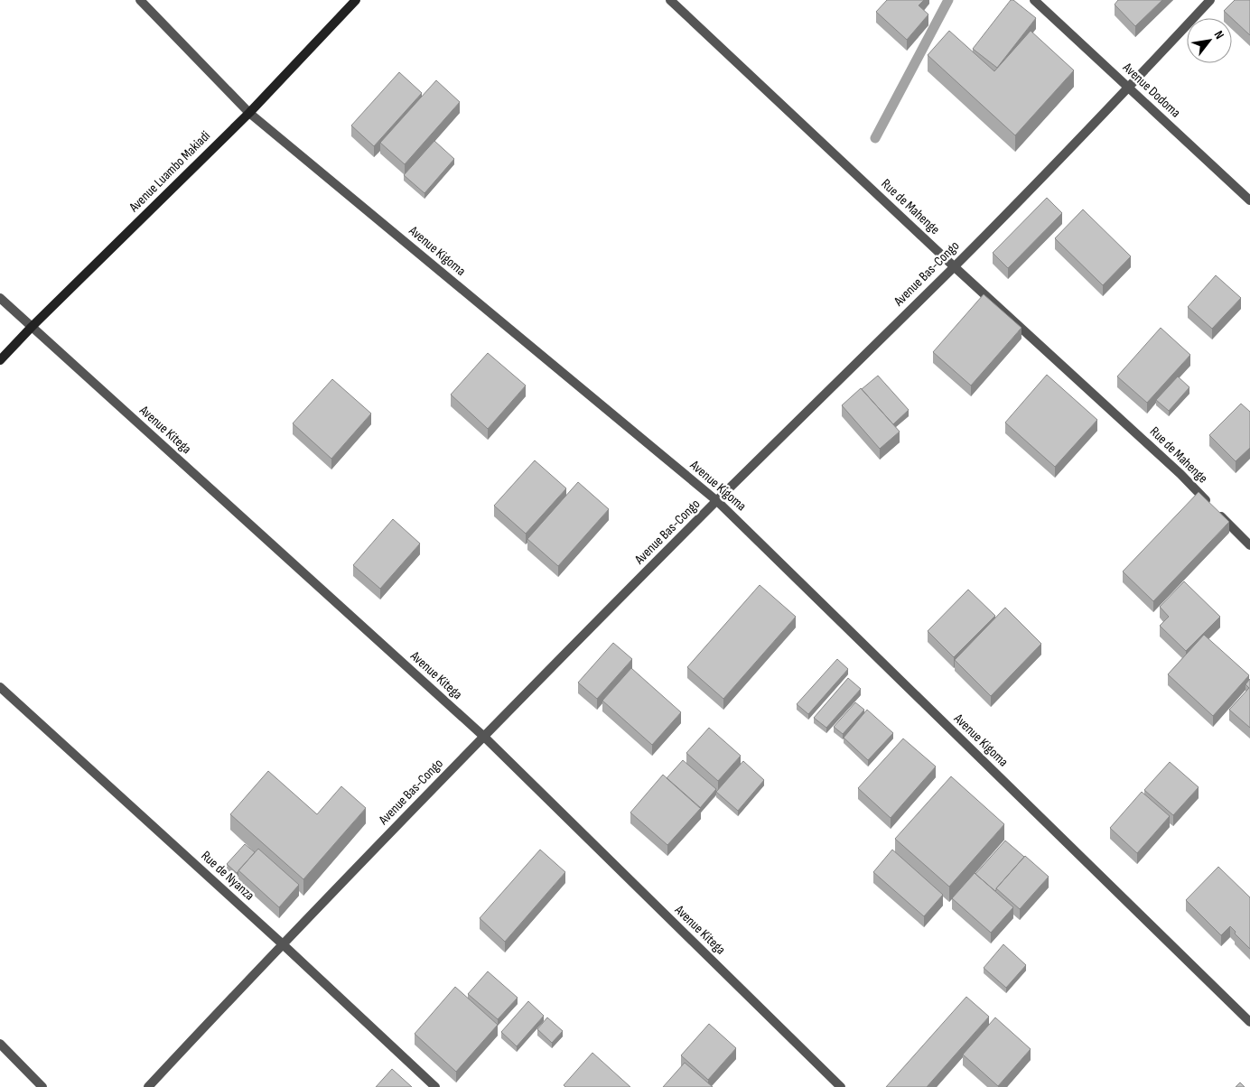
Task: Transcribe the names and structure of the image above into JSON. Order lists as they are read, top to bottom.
{
  "streets": {
    "main road": ["Avenue Luambo Makiadi"],
    "street": [
      "Avenue Dodoma",
      "Rue de Mahenge",
      "Avenue Kigoma",
      "Avenue Bas-Congo",
      "Avenue Kitega",
      "Rue de Nyanza"
    ]
  },
  "crossings": [
    ["Avenue Dodoma", "Avenue Bas-Congo"],
    ["Avenue Luambo Makiadi", "Avenue Kigoma"],
    ["Avenue Luambo Makiadi", "Avenue Kitega"],
    ["Rue de Mahenge", "Avenue Bas-Congo"],
    ["Avenue Kigoma", "Avenue Bas-Congo"],
    ["Avenue Bas-Congo", "Avenue Kitega"],
    ["Avenue Bas-Congo", "Rue de Nyanza"]
  ],
  "north": "top right"
}
